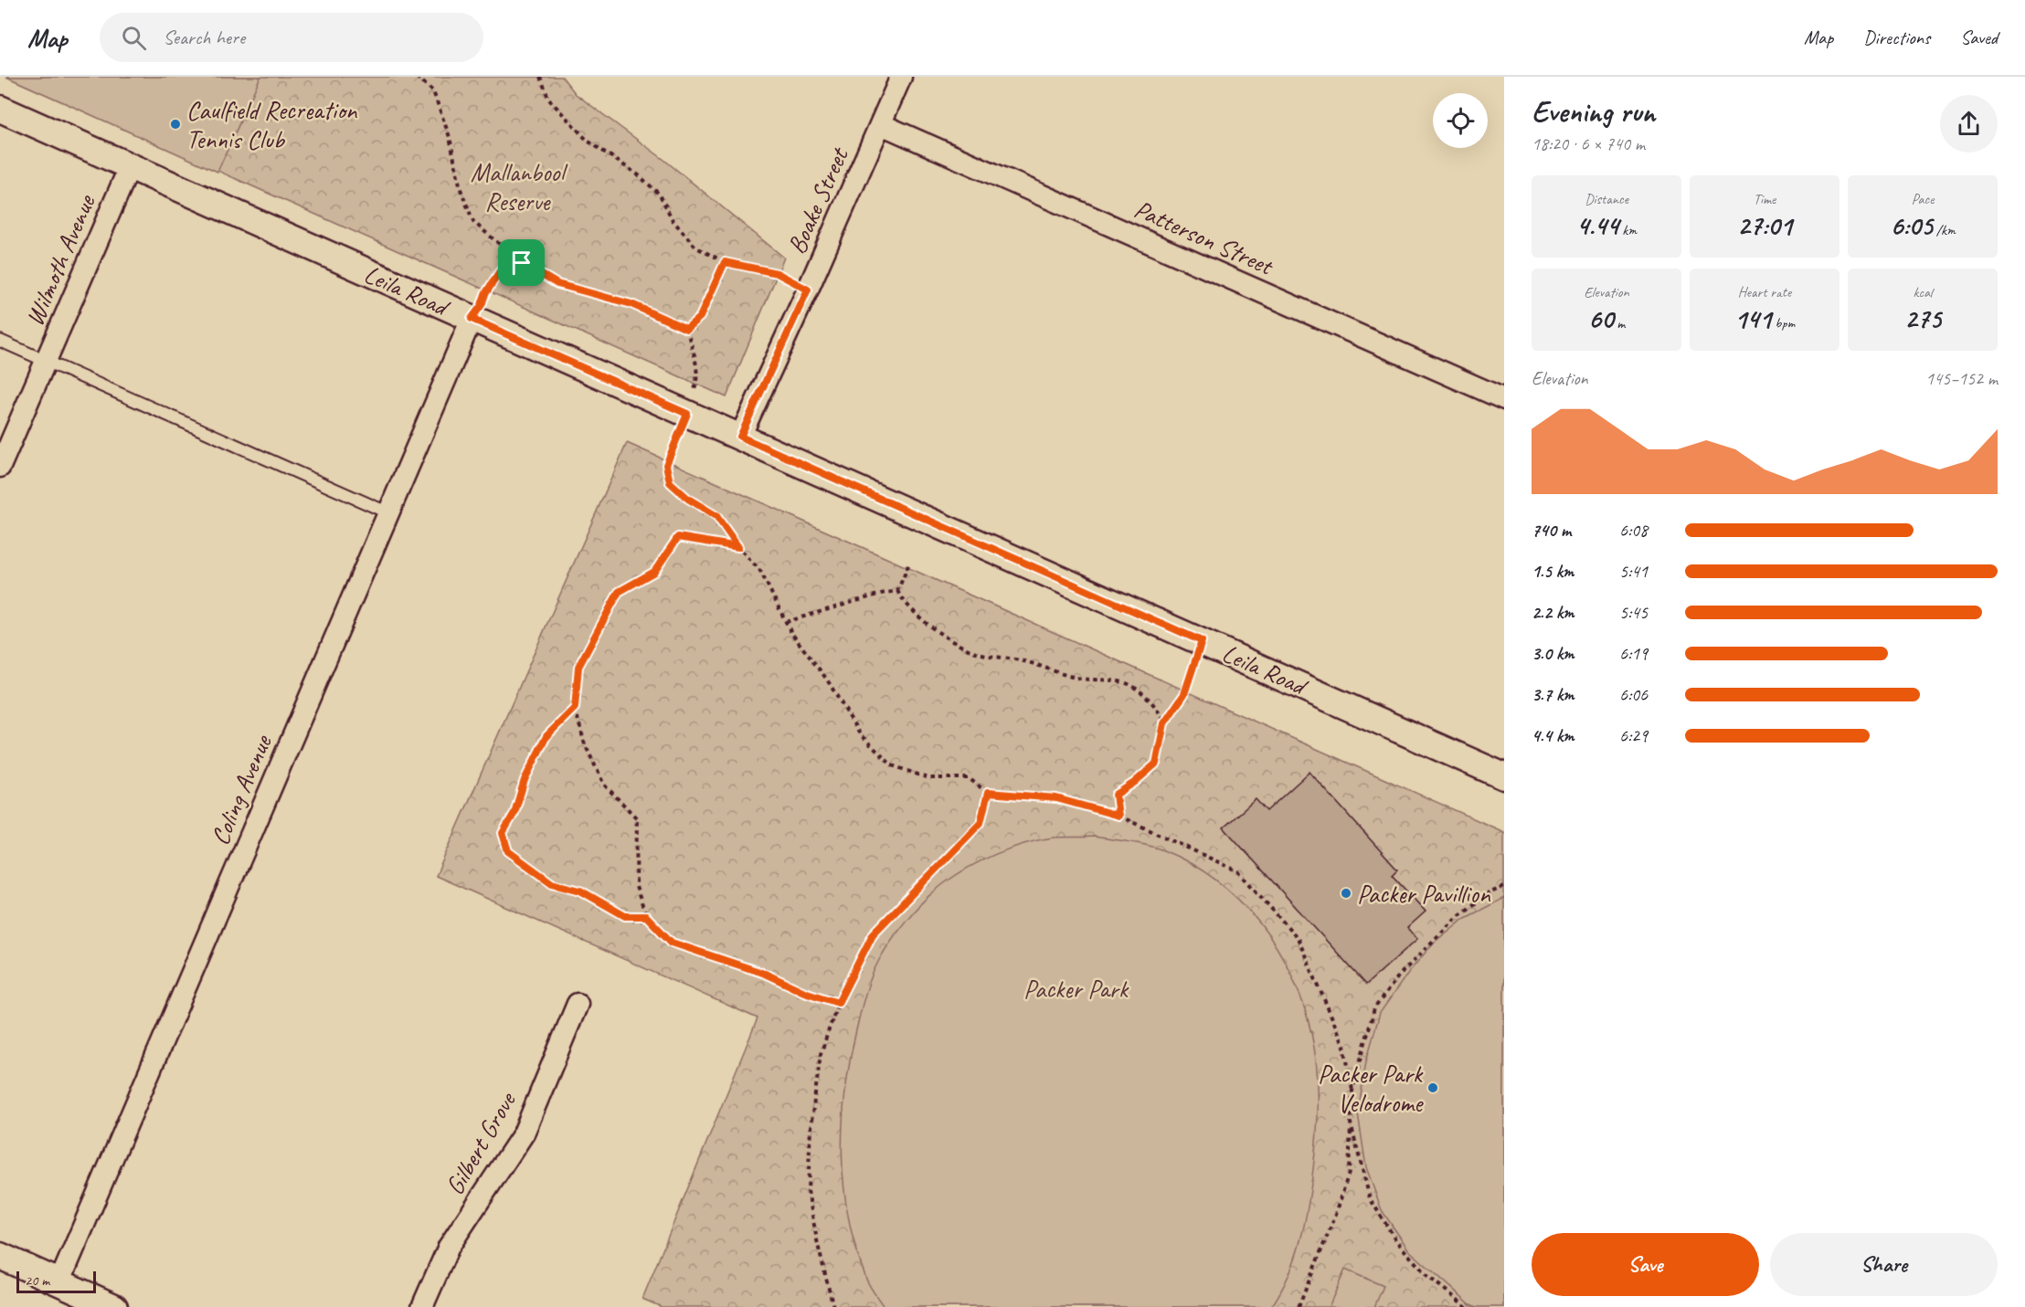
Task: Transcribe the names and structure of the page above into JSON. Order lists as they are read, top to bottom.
{
  "streets": {
    "street": [
      "Boake Street",
      "Patterson Street",
      "Wilmoth Avenue",
      "Leila Road",
      "Coling Avenue",
      "Gilbert Grove"
    ]
  },
  "crossings": [
    ["Boake Street", "Patterson Street"],
    ["Boake Street", "Leila Road"],
    ["Wilmoth Avenue", "Leila Road"],
    ["Leila Road", "Coling Avenue"]
  ],
  "parks": ["Mallanbool Reserve", "Packer Park"],
  "places": ["Caulfield Recreation Tennis Club", "Packer Pavillion", "Packer Park Velodrome"],
  "scale_bar": "20 m",
  "page": {
    "header": "Map",
    "search": "Search here",
    "nav": ["Map", "Directions", "Saved"],
    "heading": ["Evening run", "18:20 · 6 × 740 m"],
    "stats": [
      ["Distance", "4.44 km"],
      ["Time", "27:01"],
      ["Pace", "6:05 /km"],
      ["Elevation", "60 m"],
      ["Heart rate", "141 bpm"],
      ["kcal", "275"]
    ],
    "chart": ["Elevation", "145–152 m"],
    "list": [
      {
        "name": "740 m",
        "note": "6:08"
      },
      {
        "name": "1.5 km",
        "note": "5:41"
      },
      {
        "name": "2.2 km",
        "note": "5:45"
      },
      {
        "name": "3.0 km",
        "note": "6:19"
      },
      {
        "name": "3.7 km",
        "note": "6:06"
      },
      {
        "name": "4.4 km",
        "note": "6:29"
      }
    ],
    "buttons": ["Save", "Share"],
    "scale": "20 m"
  }
}
